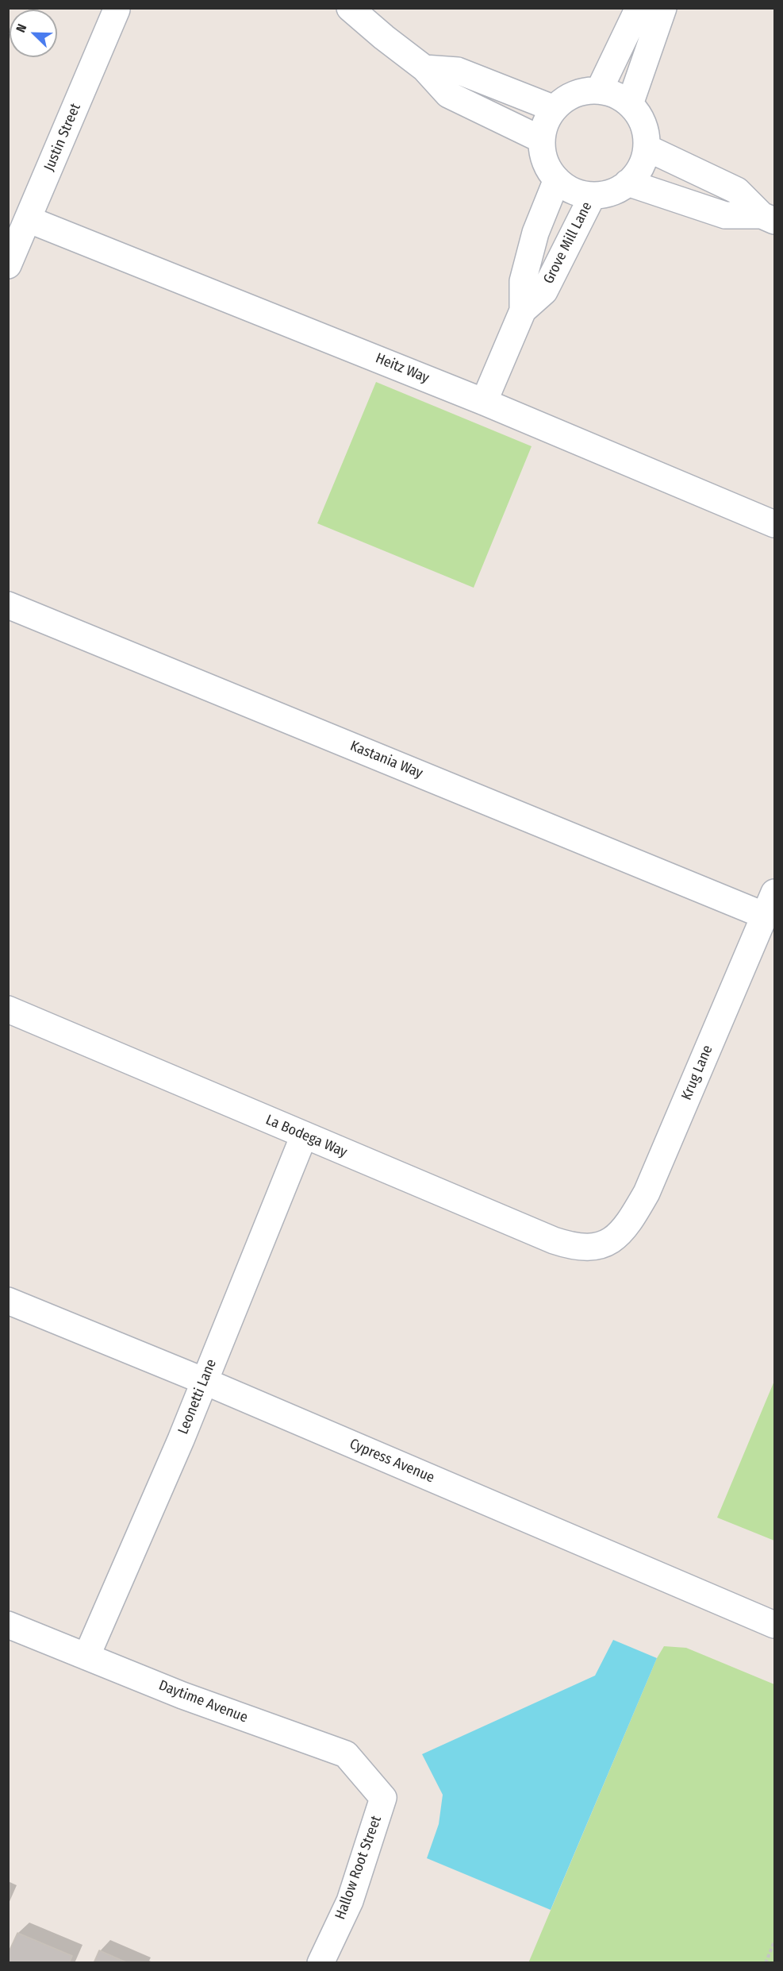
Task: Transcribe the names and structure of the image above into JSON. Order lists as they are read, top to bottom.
{
  "streets": {
    "street": [
      "Justin Street",
      "Grove Mill Lane",
      "Heitz Way",
      "Kastania Way",
      "Krug Lane",
      "La Bodega Way",
      "Leonetti Lane",
      "Cypress Avenue",
      "Daytime Avenue",
      "Hallow Root Street"
    ]
  },
  "crossings": [
    ["Justin Street", "Heitz Way"],
    ["Grove Mill Lane", "Heitz Way"],
    ["Kastania Way", "Krug Lane"],
    ["Krug Lane", "La Bodega Way"],
    ["La Bodega Way", "Leonetti Lane"],
    ["Leonetti Lane", "Cypress Avenue"],
    ["Leonetti Lane", "Daytime Avenue"],
    ["Daytime Avenue", "Hallow Root Street"]
  ],
  "north": "top left"
}
